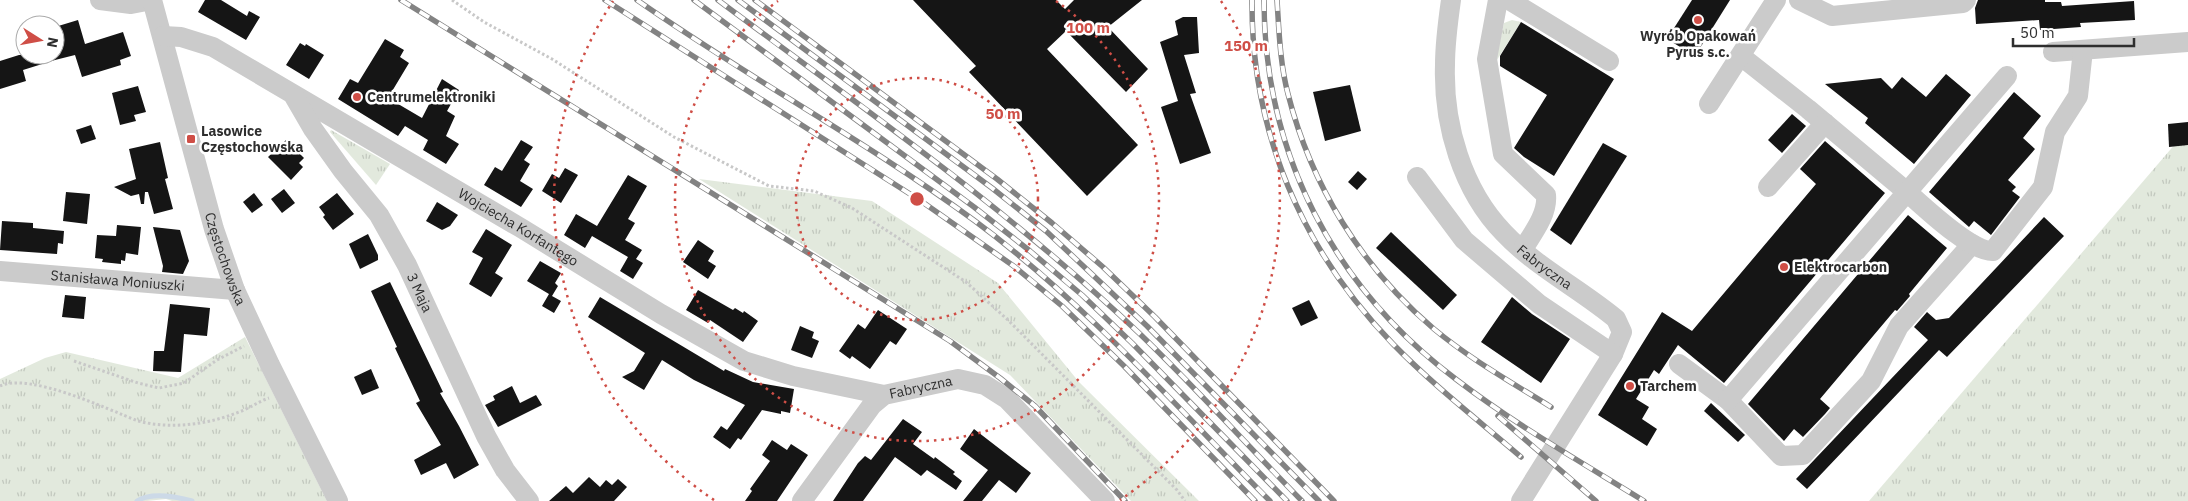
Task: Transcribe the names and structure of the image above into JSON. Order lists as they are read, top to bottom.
{
  "streets": {
    "street": [
      "Wojciecha Korfantego",
      "Częstochowska",
      "Fabryczna",
      "Stanisława Moniuszki",
      "3 Maja"
    ]
  },
  "crossings": [
    ["Wojciecha Korfantego", "Częstochowska"],
    ["Wojciecha Korfantego", "Fabryczna"],
    ["Wojciecha Korfantego", "3 Maja"],
    ["Częstochowska", "Stanisława Moniuszki"]
  ],
  "places": {
    "other": [
      "Wyrób Opakowań Pyrus s.c.",
      "Centrumelektroniki",
      "Elektrocarbon",
      "Tarchem"
    ],
    "transit": ["Lasowice Częstochowska"]
  },
  "scale_bar": "50 m",
  "north": "right",
  "rings": ["100 m", "150 m", "50 m"]
}
